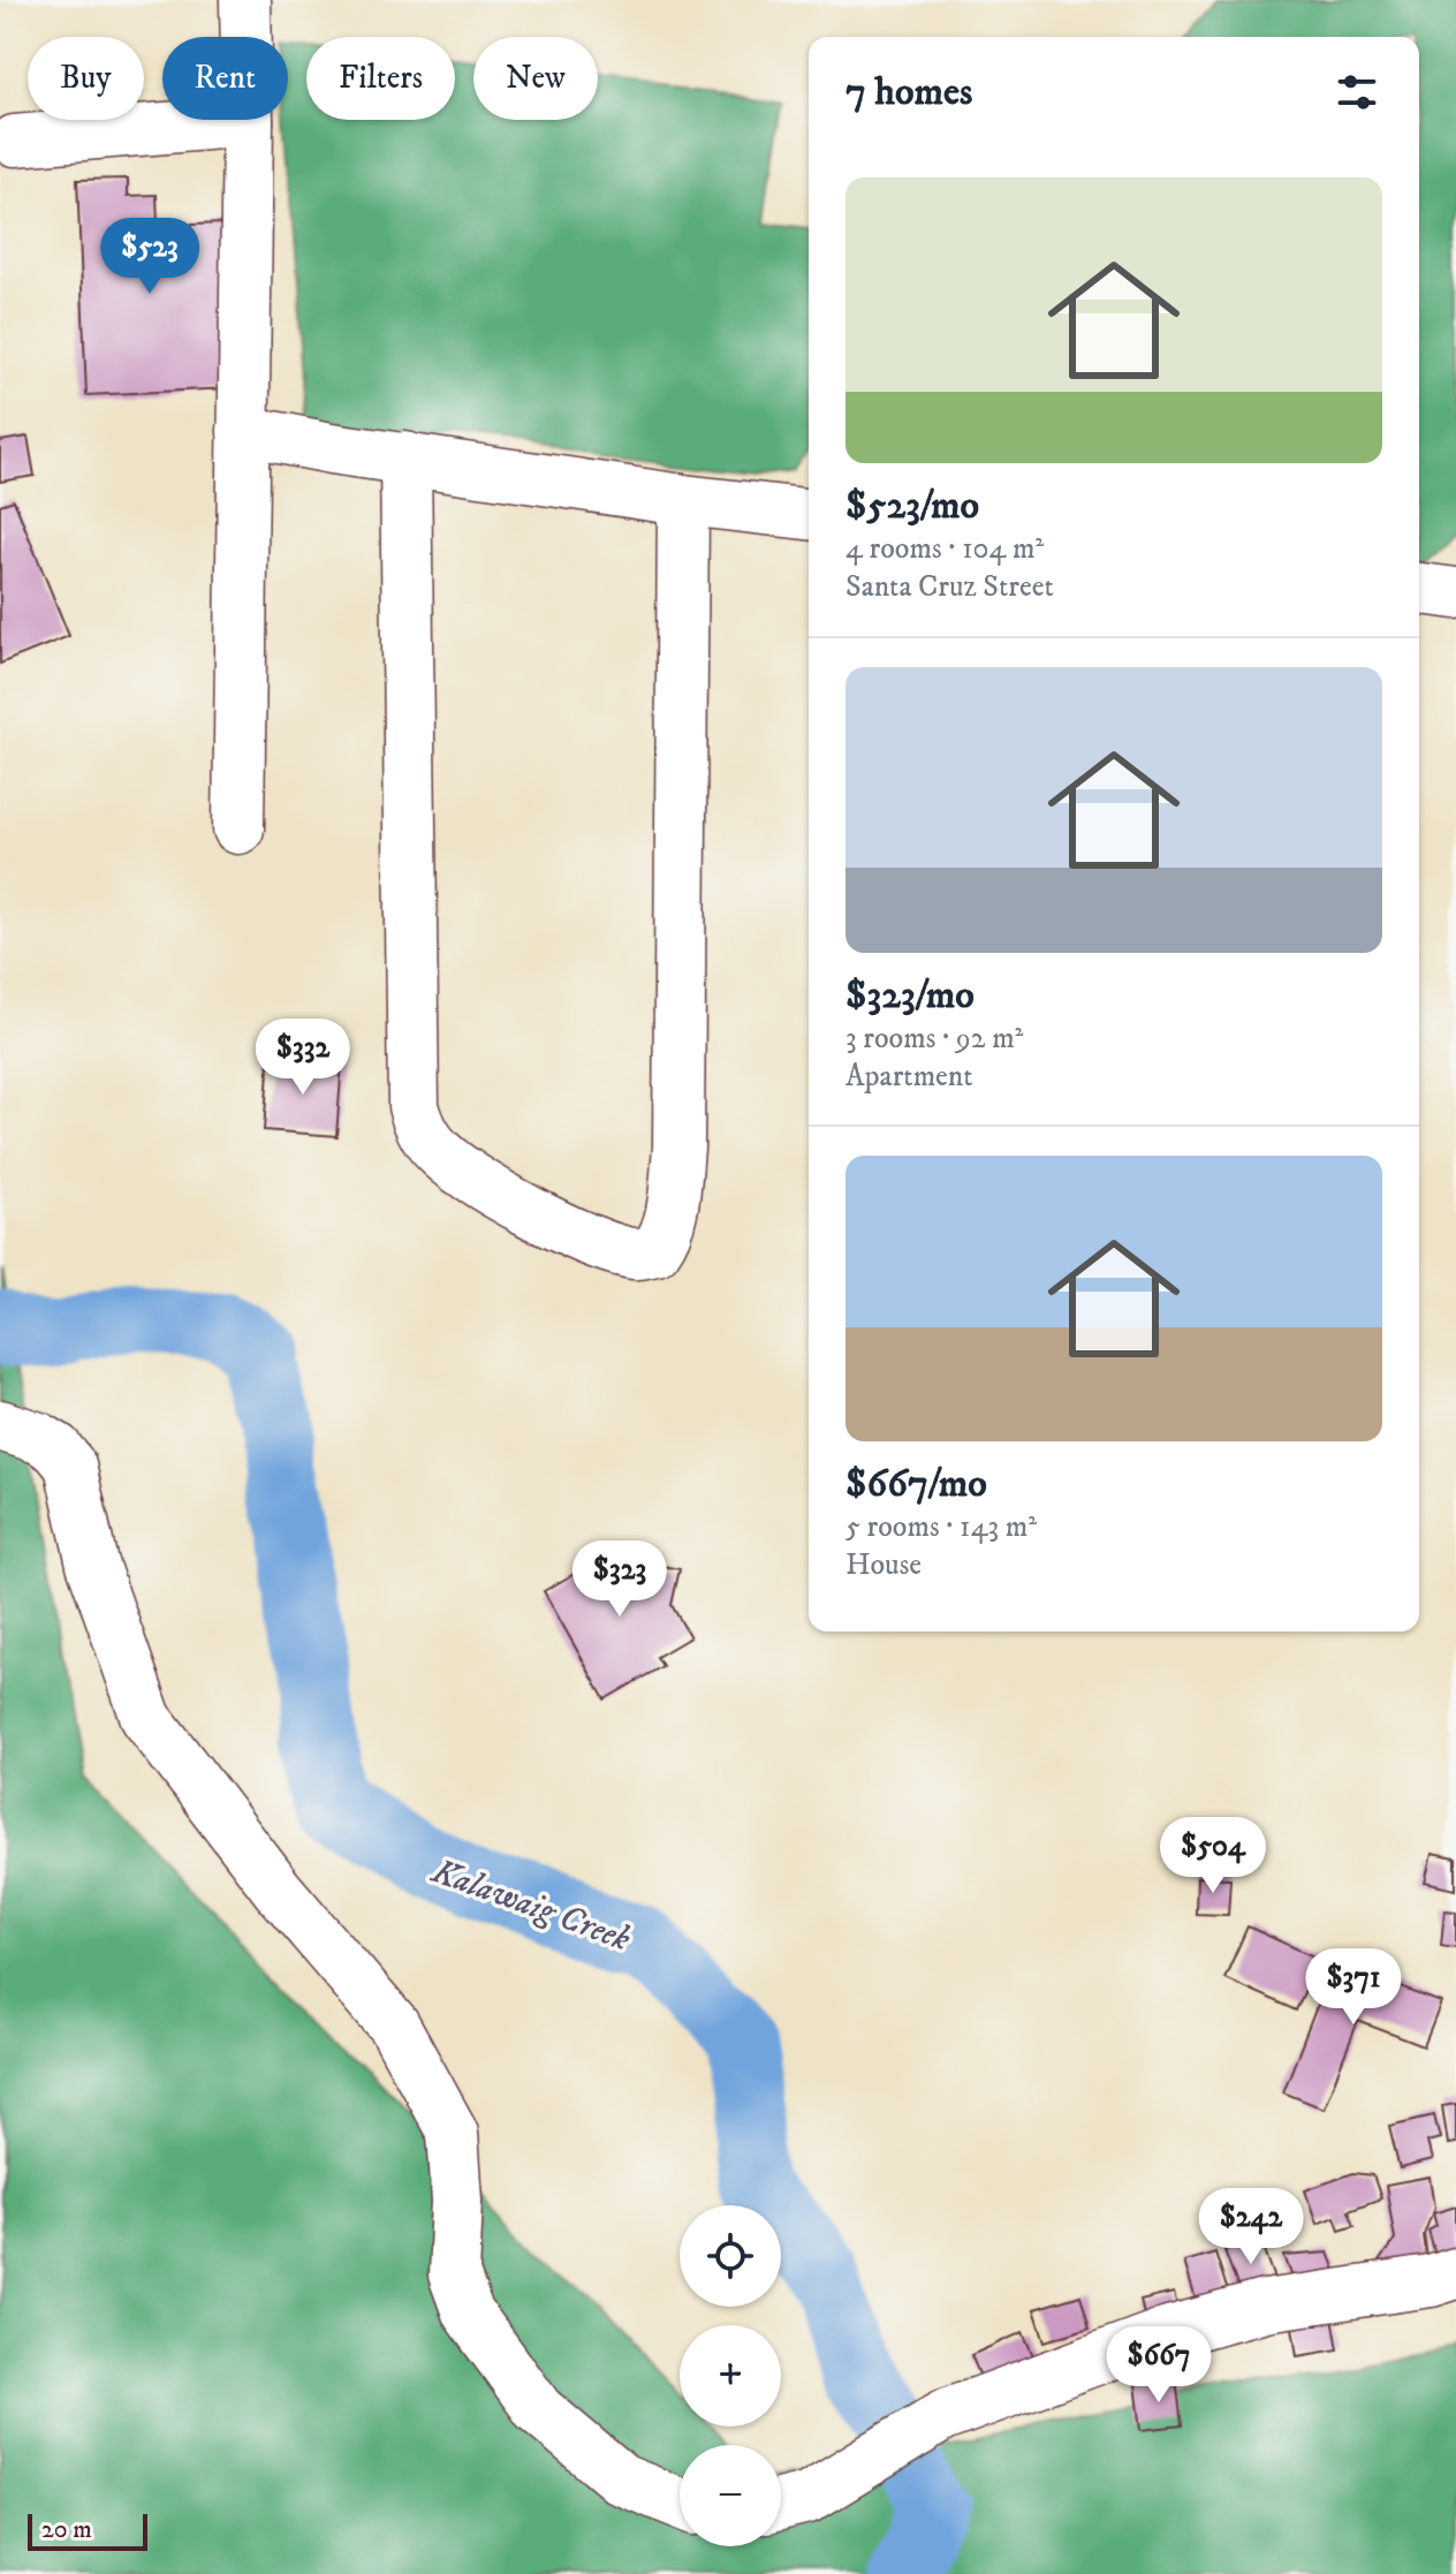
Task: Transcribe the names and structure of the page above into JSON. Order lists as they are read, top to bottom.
{
  "water": ["Kalawaig Creek"],
  "scale_bar": "20 m",
  "page": {
    "chip": [
      "Buy",
      "Rent",
      "Filters",
      "New"
    ],
    "heading": "7 homes",
    "list": [
      {
        "name": "$523/mo",
        "note": "4 rooms · 104 m² · Santa Cruz Street"
      },
      {
        "name": "$323/mo",
        "note": "3 rooms · 92 m² · Apartment"
      },
      {
        "name": "$667/mo",
        "note": "5 rooms · 143 m² · House"
      }
    ],
    "price": [
      "$523",
      "$332",
      "$323",
      "$504",
      "$371",
      "$242",
      "$667"
    ],
    "map_buttons": ["+", "−"],
    "scale": "20 m"
  }
}
